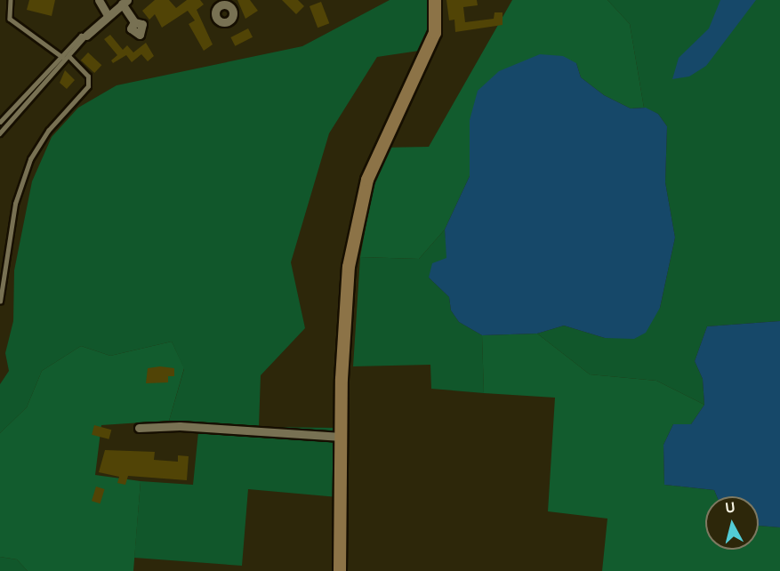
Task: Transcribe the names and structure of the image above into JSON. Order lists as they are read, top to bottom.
{
  "north": "top"
}
